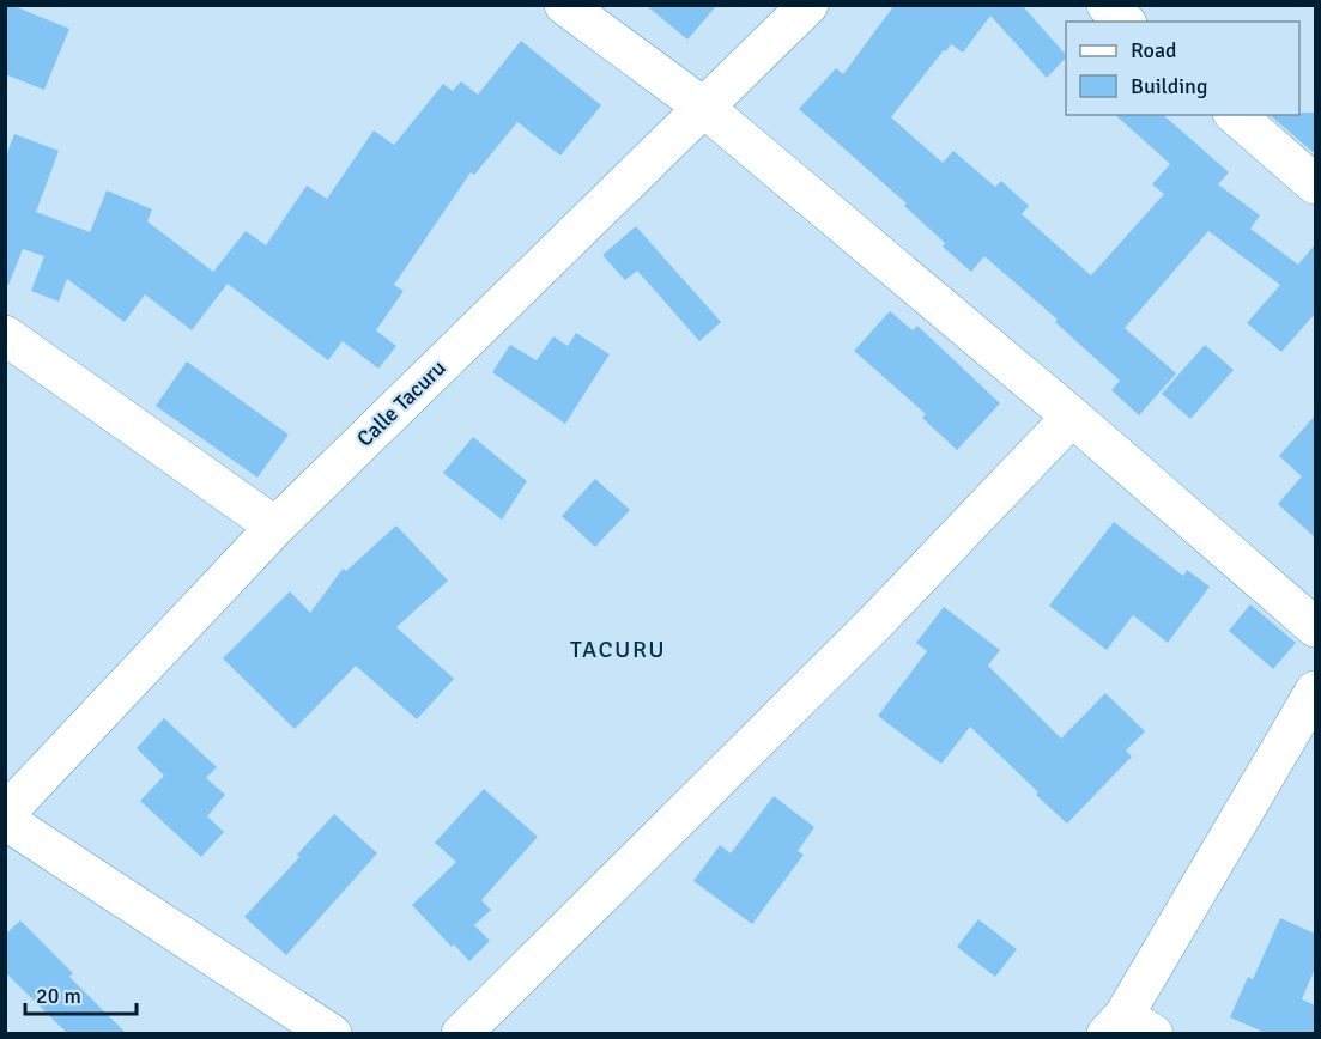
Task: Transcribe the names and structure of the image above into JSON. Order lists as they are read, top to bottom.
{
  "streets": {
    "street": ["Calle Tacuru"]
  },
  "districts": ["TACURU"],
  "legend": ["Road", "Building"],
  "scale_bar": "20 m"
}
